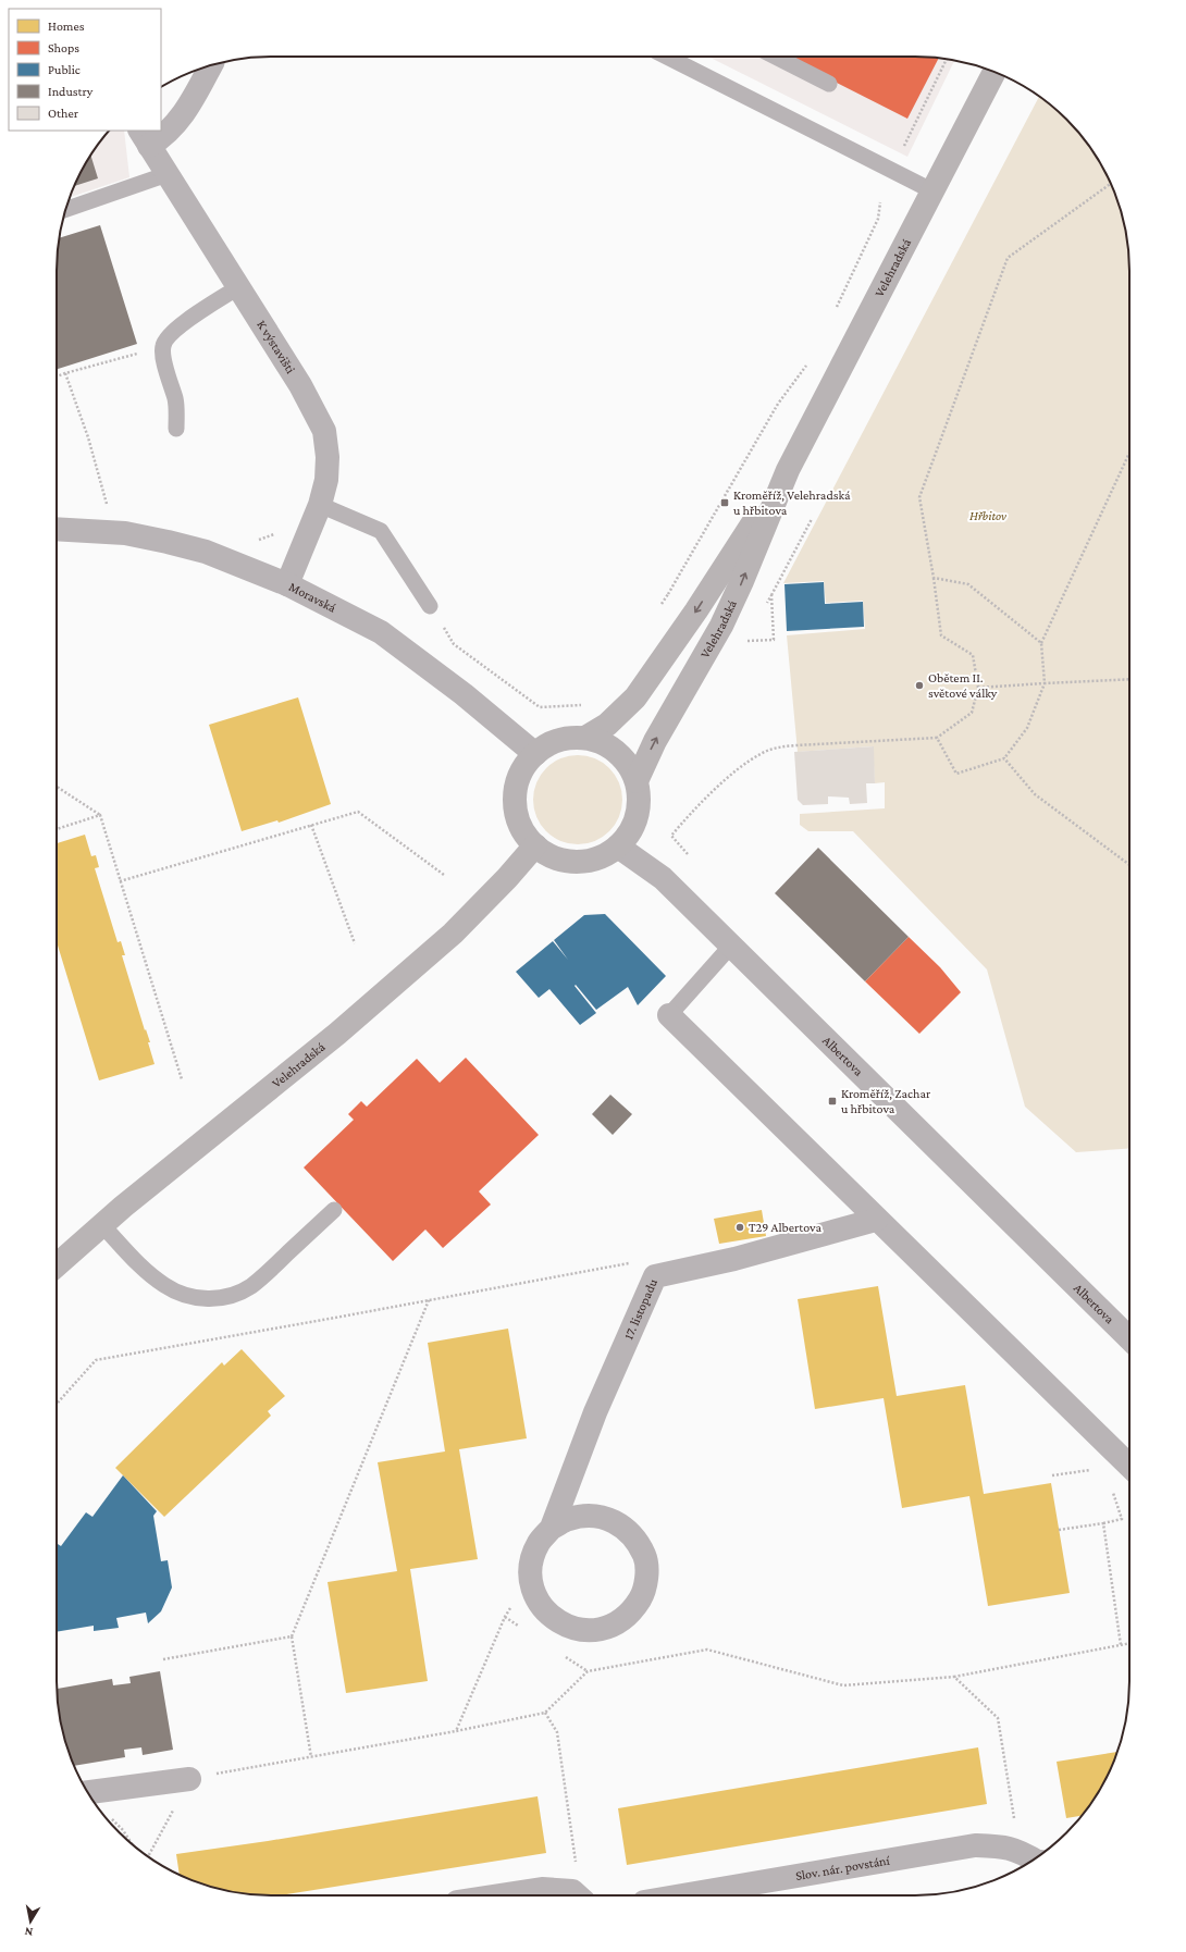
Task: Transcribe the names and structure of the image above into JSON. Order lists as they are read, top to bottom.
{
  "streets": {
    "main road": ["Velehradská"],
    "street": [
      "K výstavišti",
      "Moravská",
      "Albertova",
      "17. listopadu",
      "Slov. nár. povstání"
    ]
  },
  "crossings": [
    ["Velehradská", "Moravská"],
    ["Velehradská", "Albertova"],
    ["K výstavišti", "Moravská"],
    ["Moravská", "Albertova"]
  ],
  "parks": ["Hřbitov"],
  "places": {
    "transit": ["Kroměříž, Velehradská u hřbitova", "Kroměříž, Zachar u hřbitova"],
    "other": ["Obětem II. světové války", "T29 Albertova"]
  },
  "legend": [
    "Homes",
    "Shops",
    "Public",
    "Industry",
    "Other"
  ],
  "north": "bottom"
}
